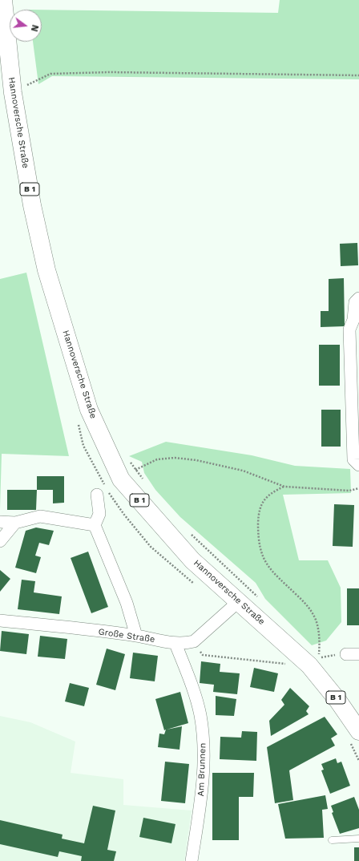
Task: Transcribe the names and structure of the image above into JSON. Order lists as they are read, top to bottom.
{
  "streets": {
    "main road": ["Hannoversche Straße", "B 1"],
    "street": ["Große Straße", "Am Brunnen"]
  },
  "crossings": [
    ["Große Straße", "Am Brunnen"]
  ],
  "north": "right"
}
